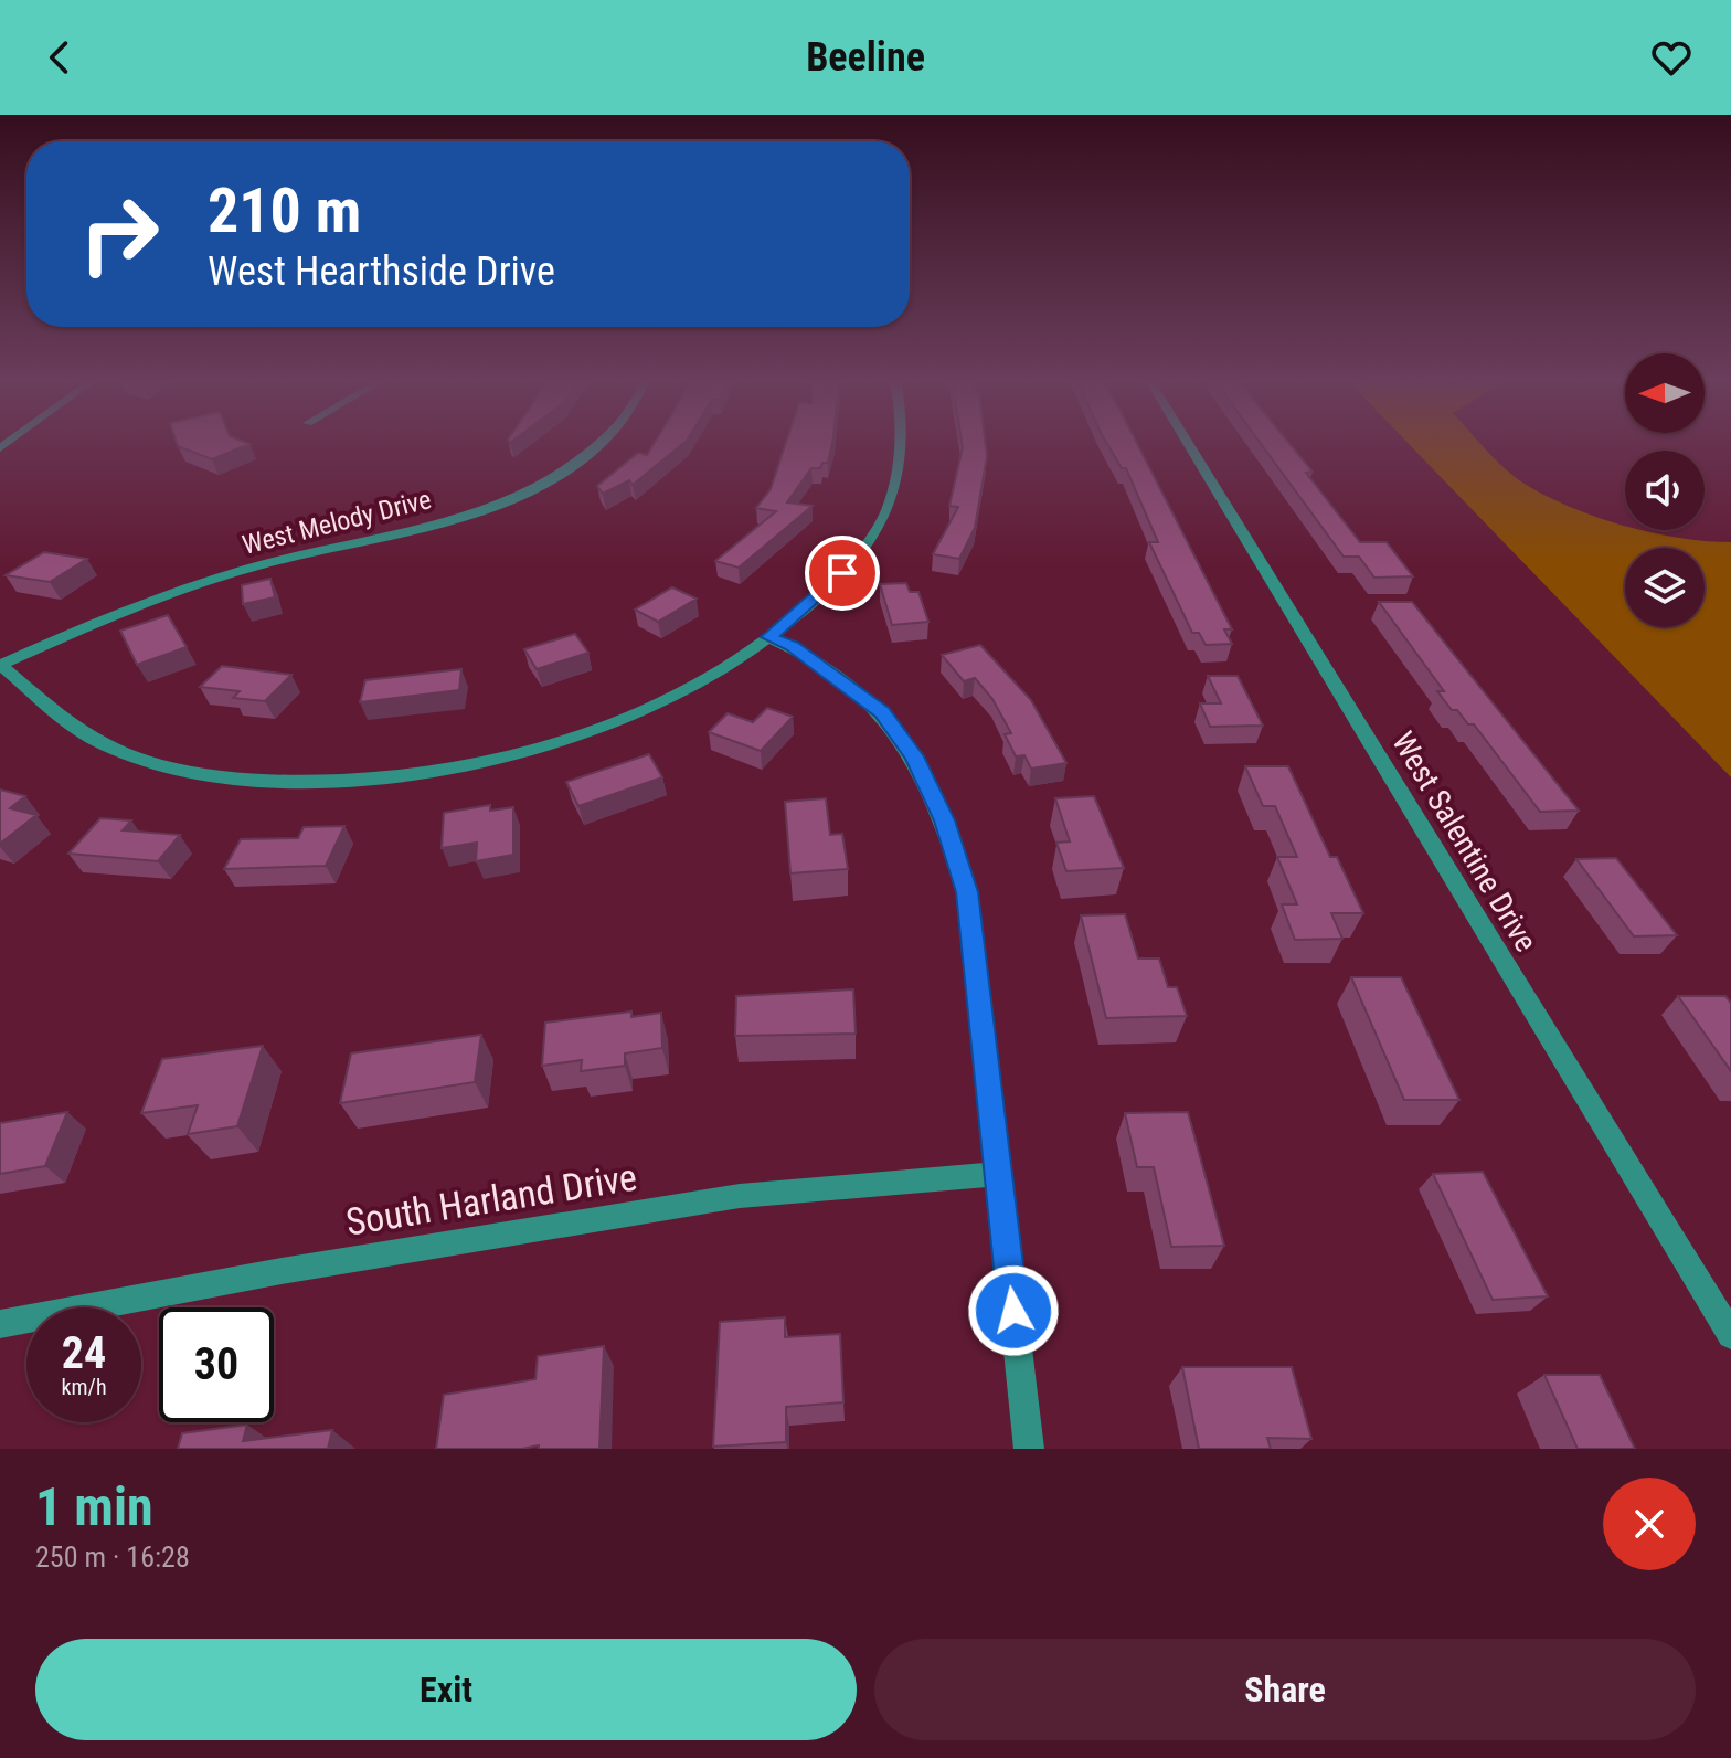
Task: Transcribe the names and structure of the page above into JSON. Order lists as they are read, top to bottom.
{
  "streets": {
    "street": ["West Melody Drive", "West Salentine Drive", "South Harland Drive"]
  },
  "north": "left",
  "page": {
    "header": "Beeline",
    "turn": ["210 m", "West Hearthside Drive"],
    "speed": "24 km/h",
    "limit": "30",
    "heading": ["1 min", "250 m · 16:28"],
    "buttons": ["Exit", "Share"]
  }
}
